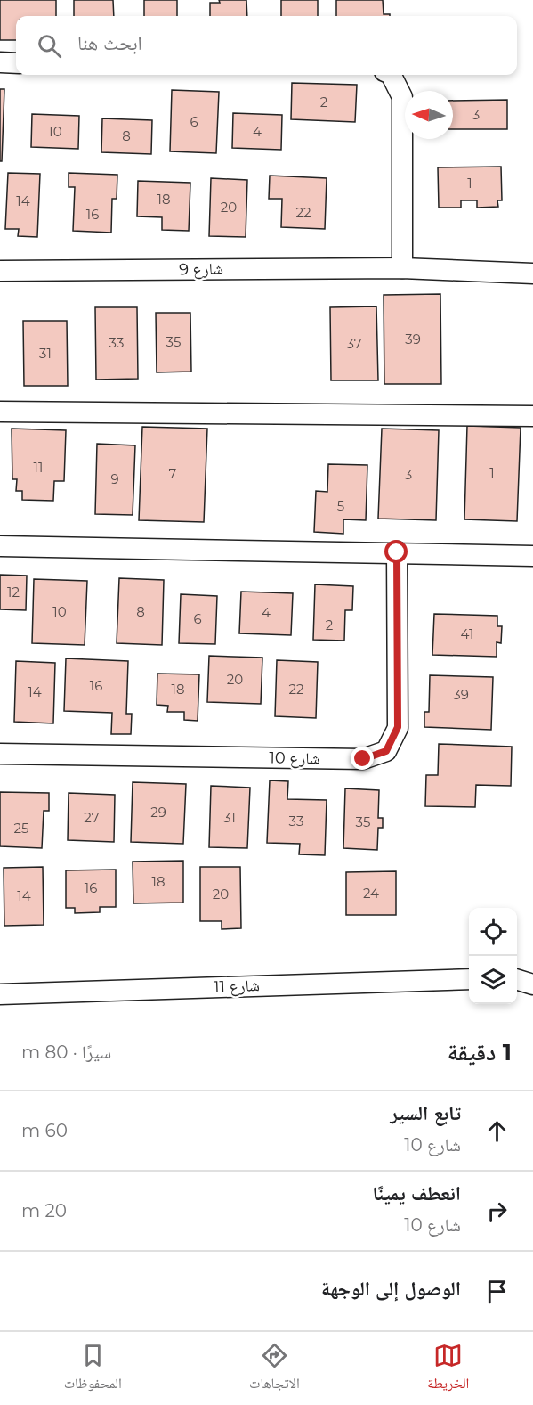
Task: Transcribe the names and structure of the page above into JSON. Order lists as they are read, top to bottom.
{
  "streets": {
    "street": ["شارع 9", "شارع 10", "شارع 11"]
  },
  "house_numbers": [
    "2",
    "3",
    "6",
    "10",
    "4",
    "8",
    "1",
    "18",
    "14",
    "20",
    "22",
    "16",
    "39",
    "35",
    "33",
    "37",
    "31",
    "11",
    "1",
    "7",
    "3",
    "9",
    "5",
    "12",
    "10",
    "8",
    "4",
    "6",
    "2",
    "41",
    "20",
    "16",
    "18",
    "22",
    "14",
    "39",
    "29",
    "27",
    "31",
    "33",
    "35",
    "25",
    "18",
    "16",
    "24",
    "20",
    "14"
  ],
  "north": "left",
  "page": {
    "search": "ابحث هنا",
    "heading": ["1 دقيقة", "سيرًا · 80 m"],
    "list": [
      ["تابع السير", "شارع 10", "60 m"],
      ["انعطف يمينًا", "شارع 10", "20 m"],
      "الوصول إلى الوجهة"
    ],
    "nav": ["الخريطة", "الاتجاهات", "المحفوظات"]
  }
}
